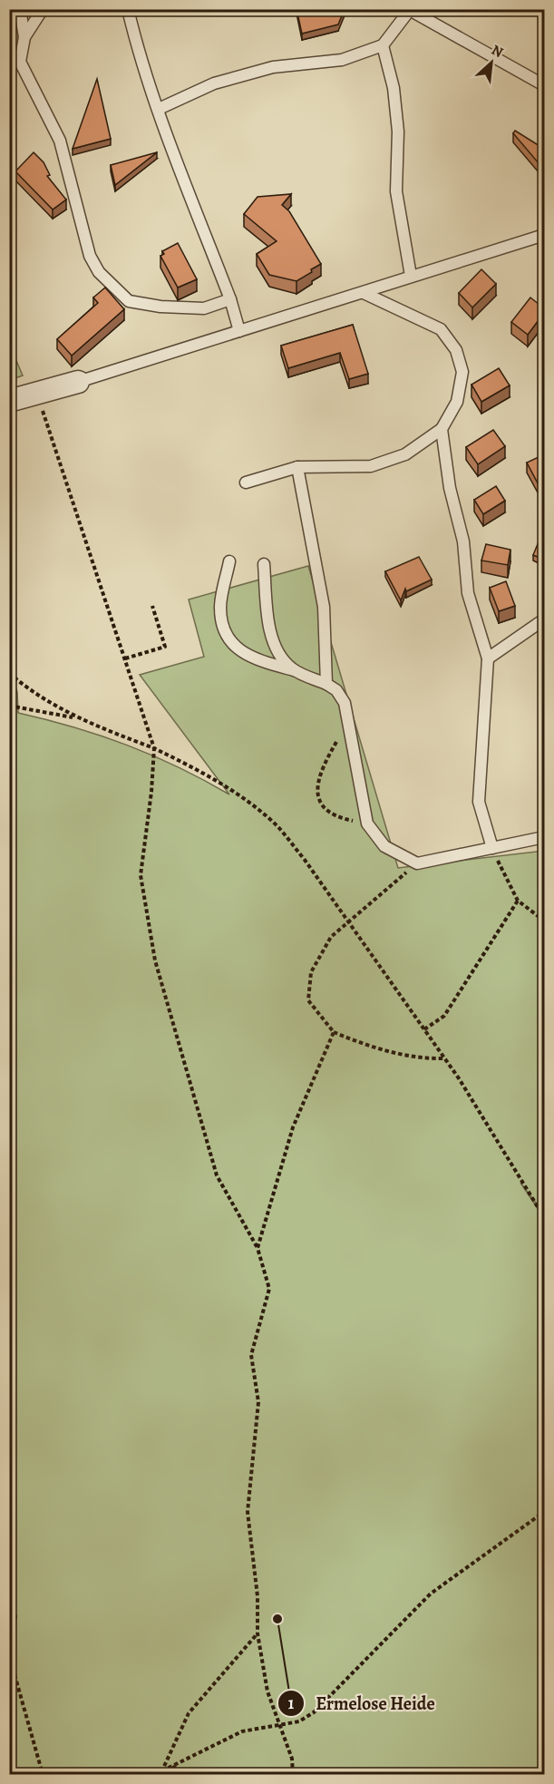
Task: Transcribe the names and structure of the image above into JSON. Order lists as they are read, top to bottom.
{
  "places": ["Ermelose Heide"],
  "north": "top right"
}
